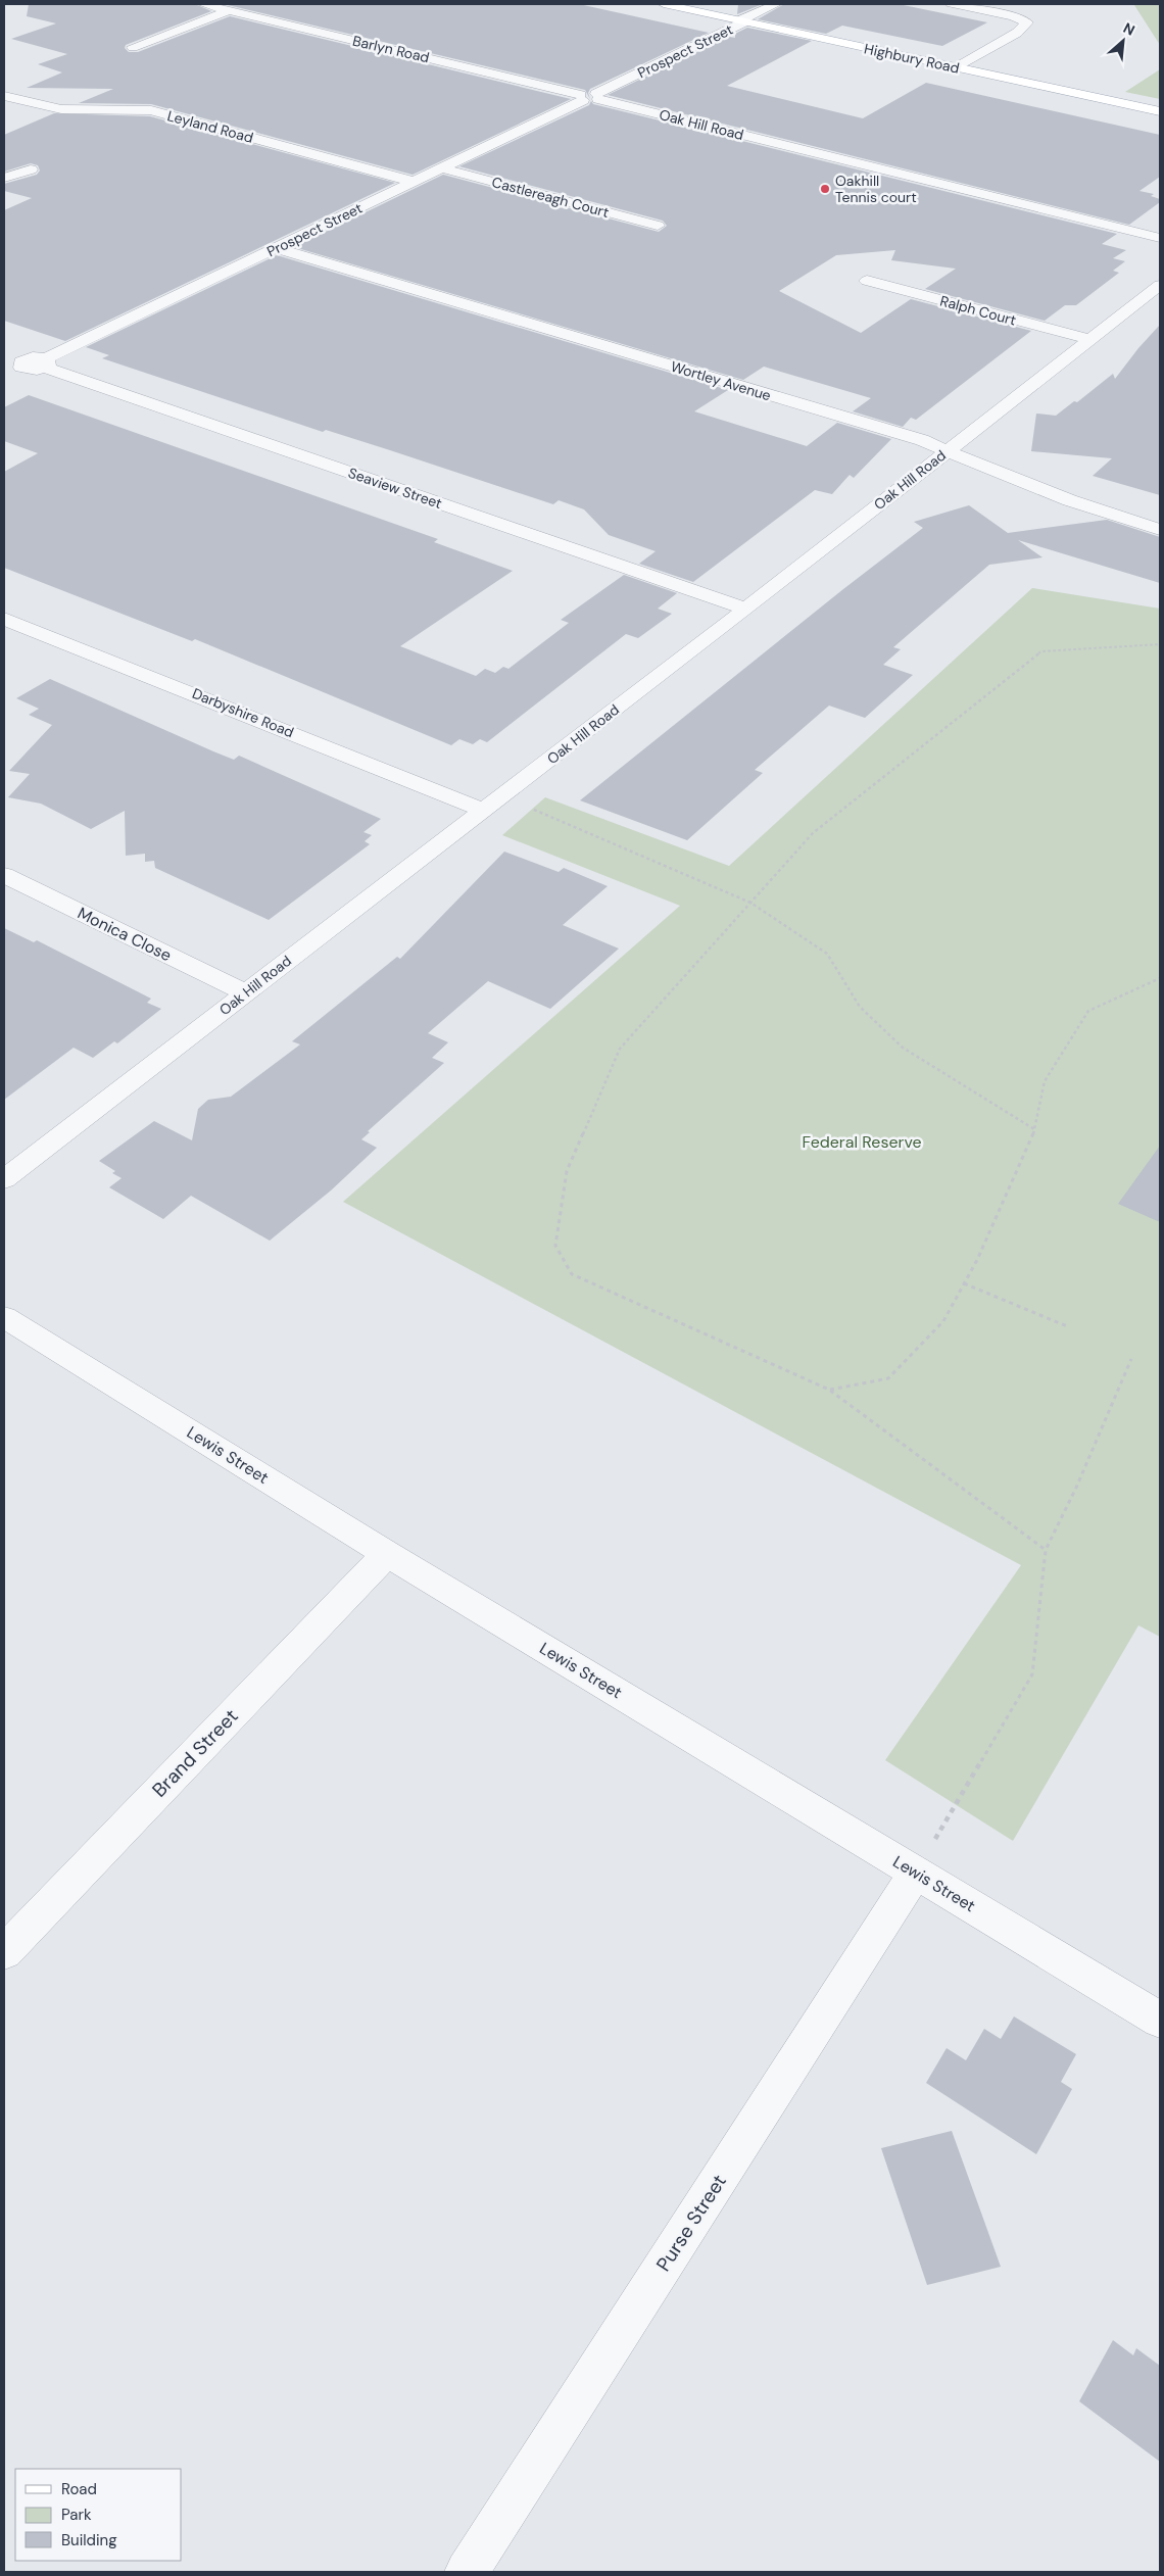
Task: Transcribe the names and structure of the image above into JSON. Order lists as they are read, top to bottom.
{
  "streets": {
    "main road": ["Highbury Road"],
    "street": [
      "Barlyn Road",
      "Prospect Street",
      "Oak Hill Road",
      "Leyland Road",
      "Castlereagh Court",
      "Ralph Court",
      "Wortley Avenue",
      "Seaview Street",
      "Darbyshire Road",
      "Monica Close",
      "Lewis Street",
      "Brand Street",
      "Purse Street"
    ]
  },
  "crossings": [
    ["Barlyn Road", "Prospect Street"],
    ["Barlyn Road", "Oak Hill Road"],
    ["Prospect Street", "Highbury Road"],
    ["Prospect Street", "Oak Hill Road"],
    ["Prospect Street", "Leyland Road"],
    ["Prospect Street", "Castlereagh Court"],
    ["Prospect Street", "Wortley Avenue"],
    ["Prospect Street", "Seaview Street"],
    ["Oak Hill Road", "Ralph Court"],
    ["Oak Hill Road", "Wortley Avenue"],
    ["Oak Hill Road", "Seaview Street"],
    ["Oak Hill Road", "Darbyshire Road"],
    ["Oak Hill Road", "Monica Close"],
    ["Lewis Street", "Brand Street"],
    ["Lewis Street", "Purse Street"]
  ],
  "parks": ["Federal Reserve"],
  "places": ["Oakhill Tennis court"],
  "legend": ["Road", "Park", "Building"],
  "north": "top right"
}
